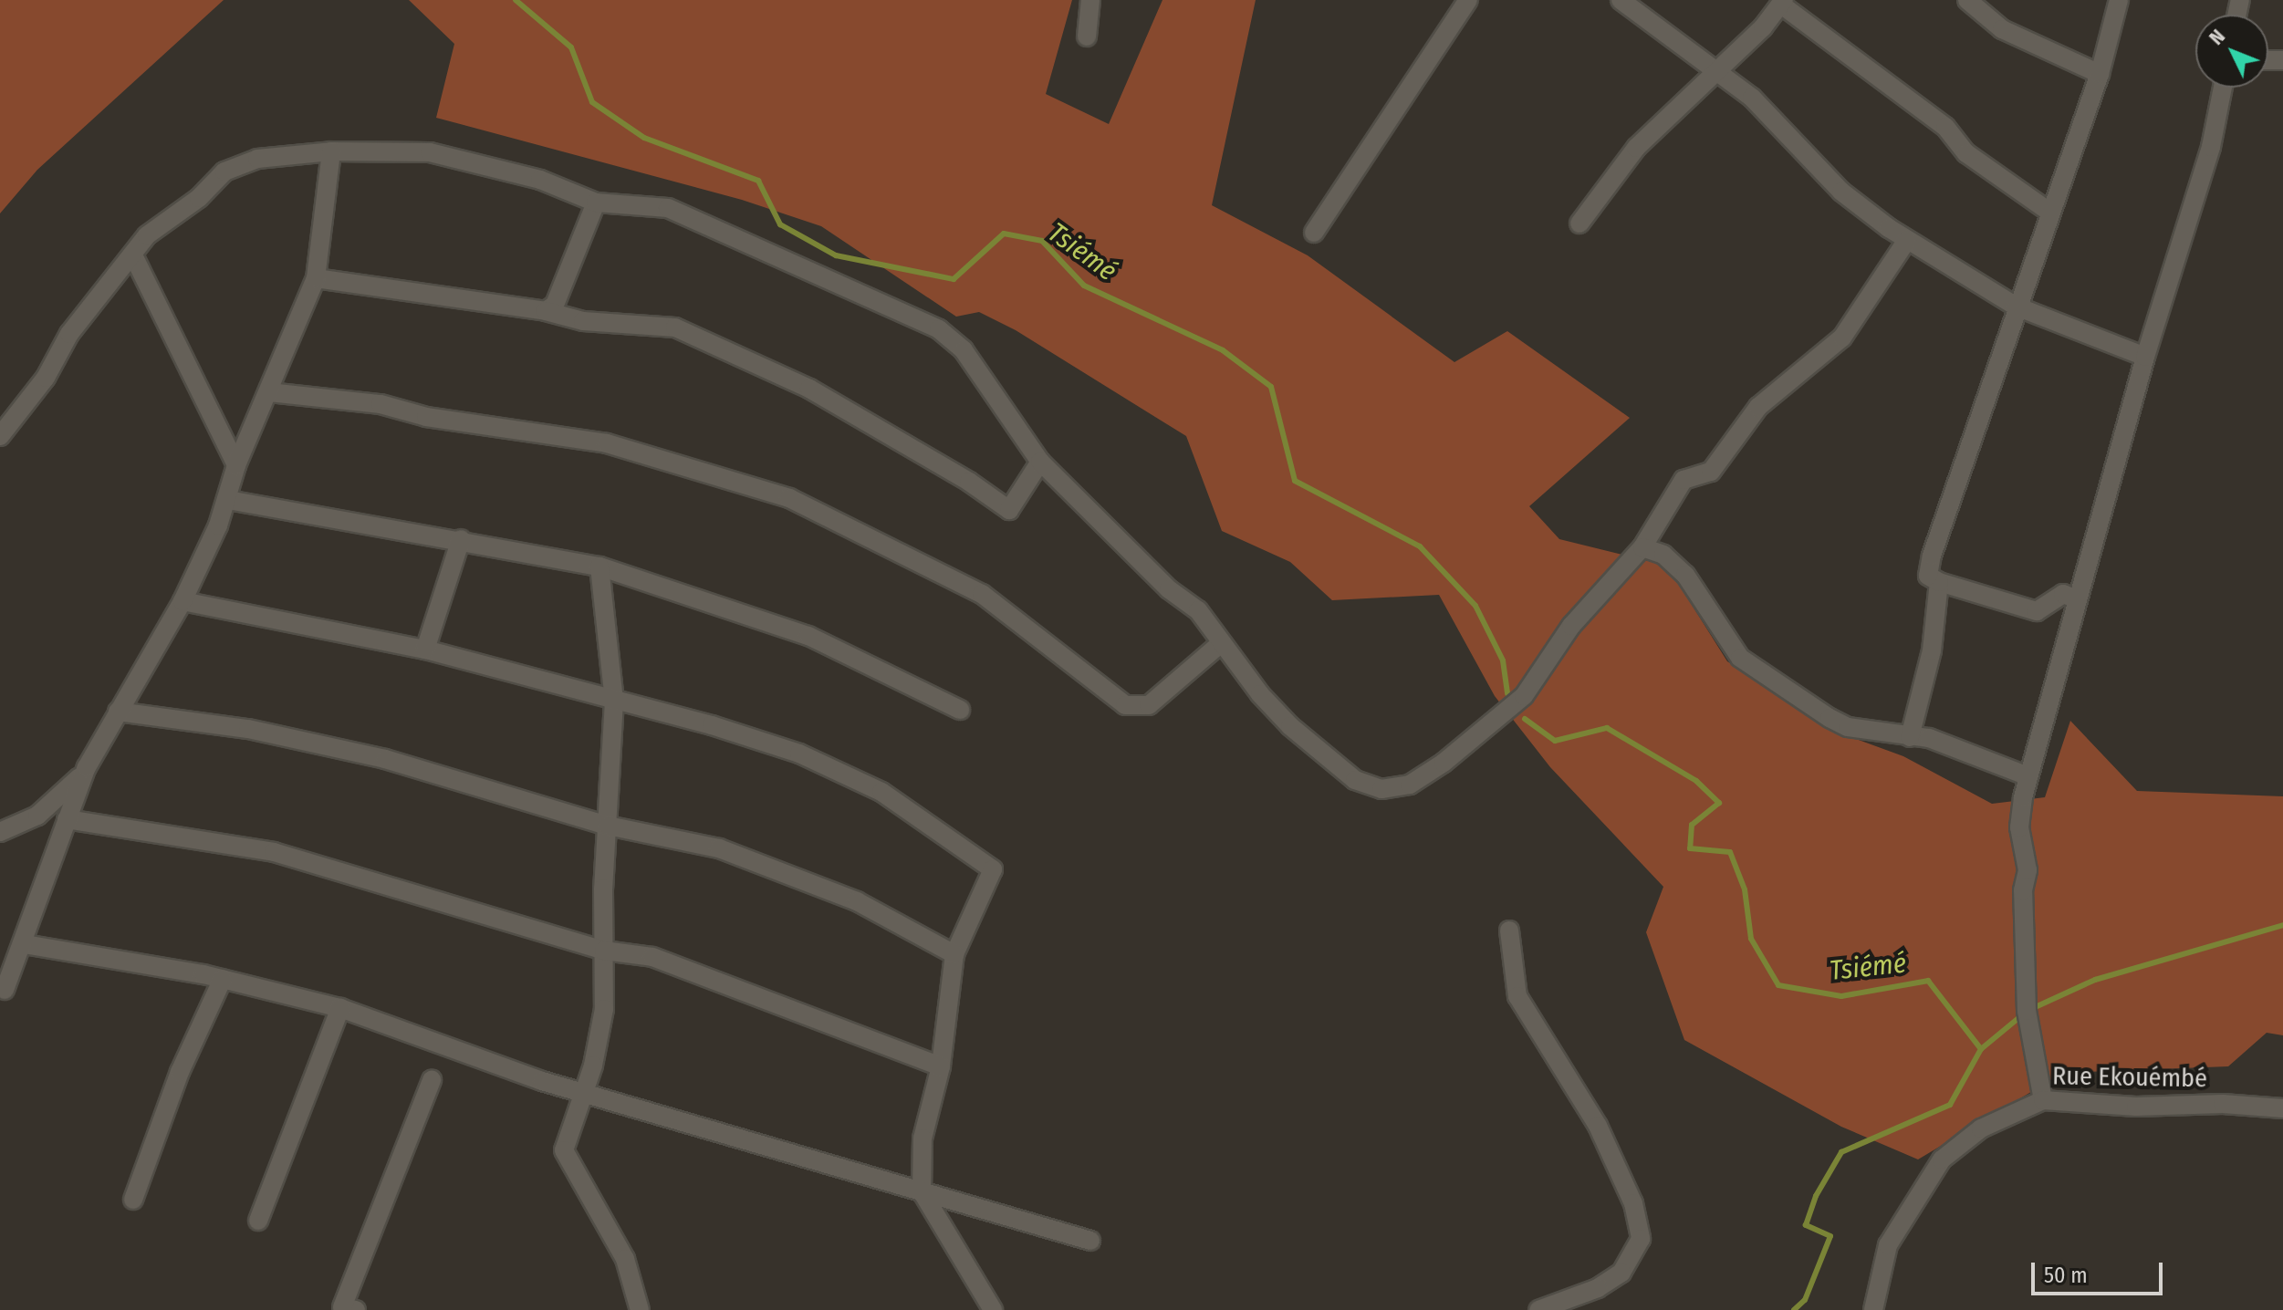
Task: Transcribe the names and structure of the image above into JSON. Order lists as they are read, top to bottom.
{
  "streets": {
    "street": ["Rue Ekouémbé"]
  },
  "water": ["Tsiémé"],
  "scale_bar": "50 m",
  "north": "top left"
}
